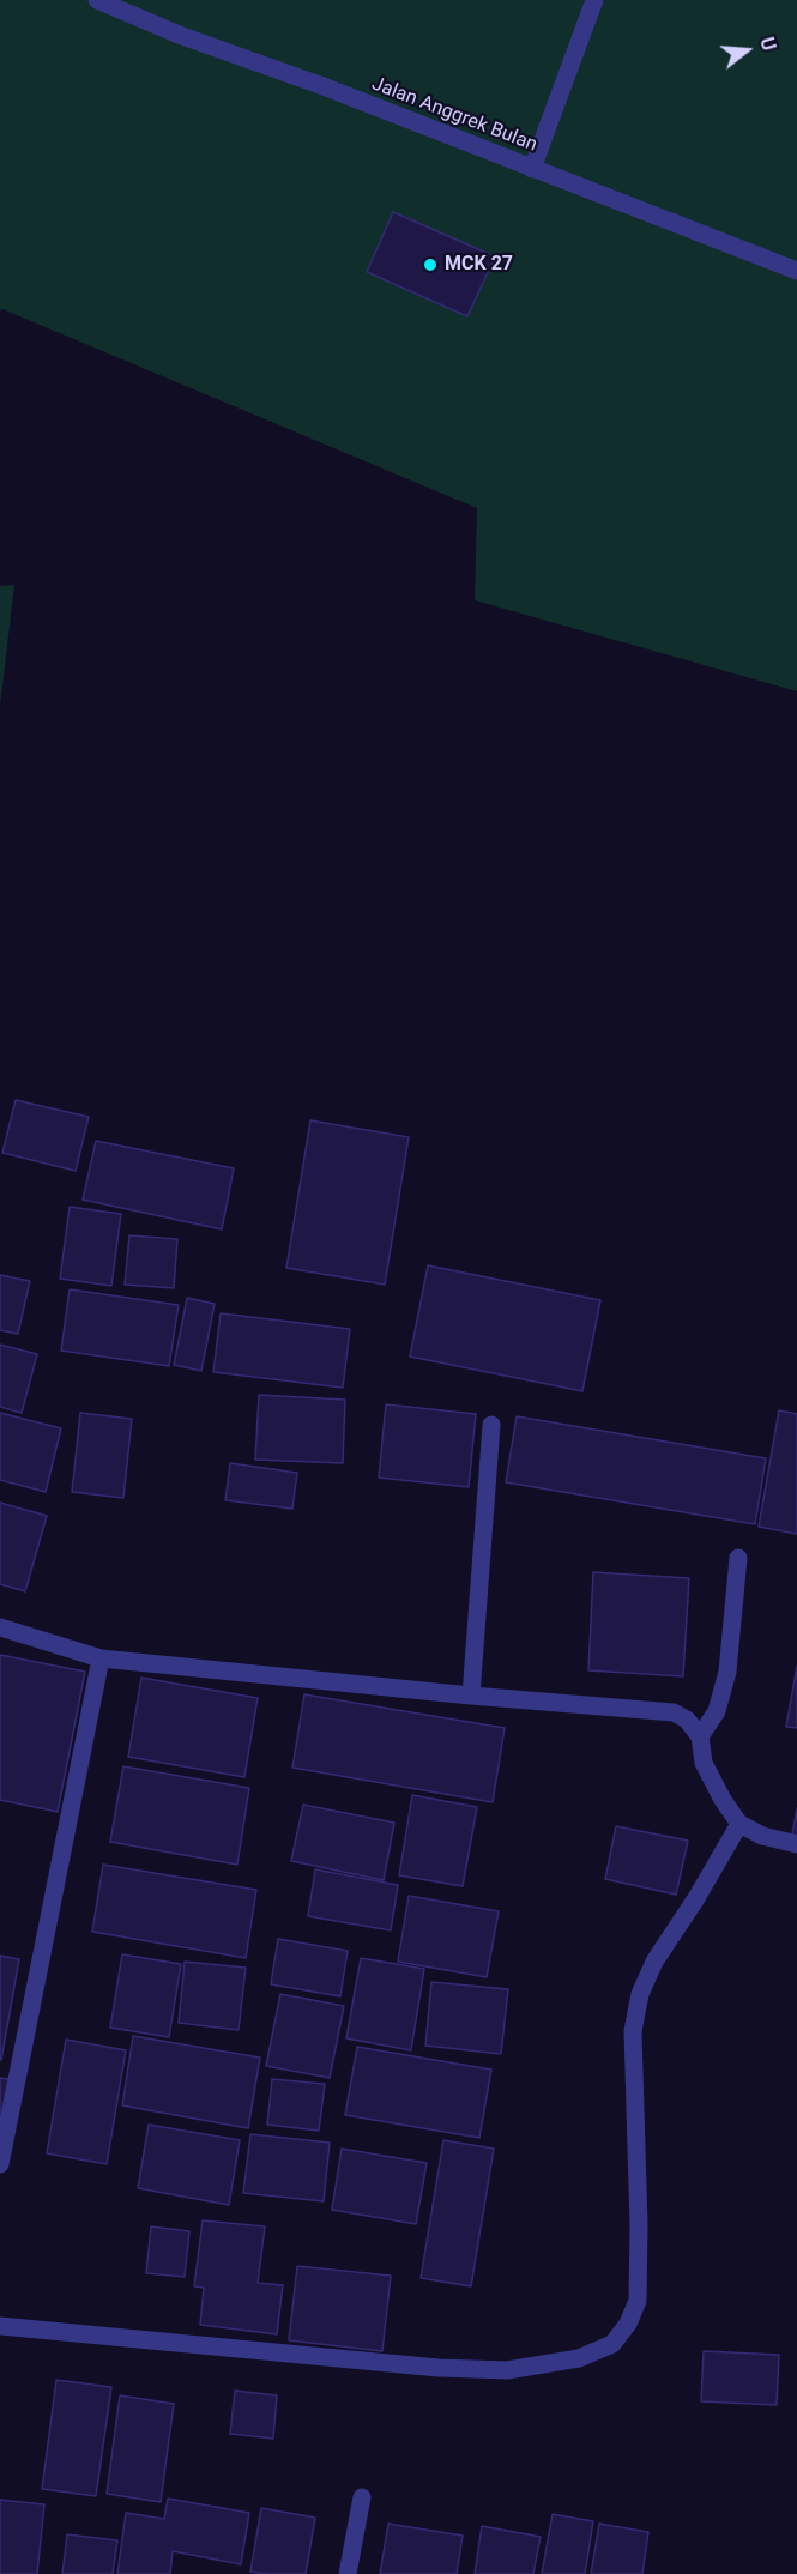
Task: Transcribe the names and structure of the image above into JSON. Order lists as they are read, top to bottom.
{
  "streets": {
    "street": ["Jalan Anggrek Bulan"]
  },
  "places": ["MCK 27"],
  "north": "right"
}
